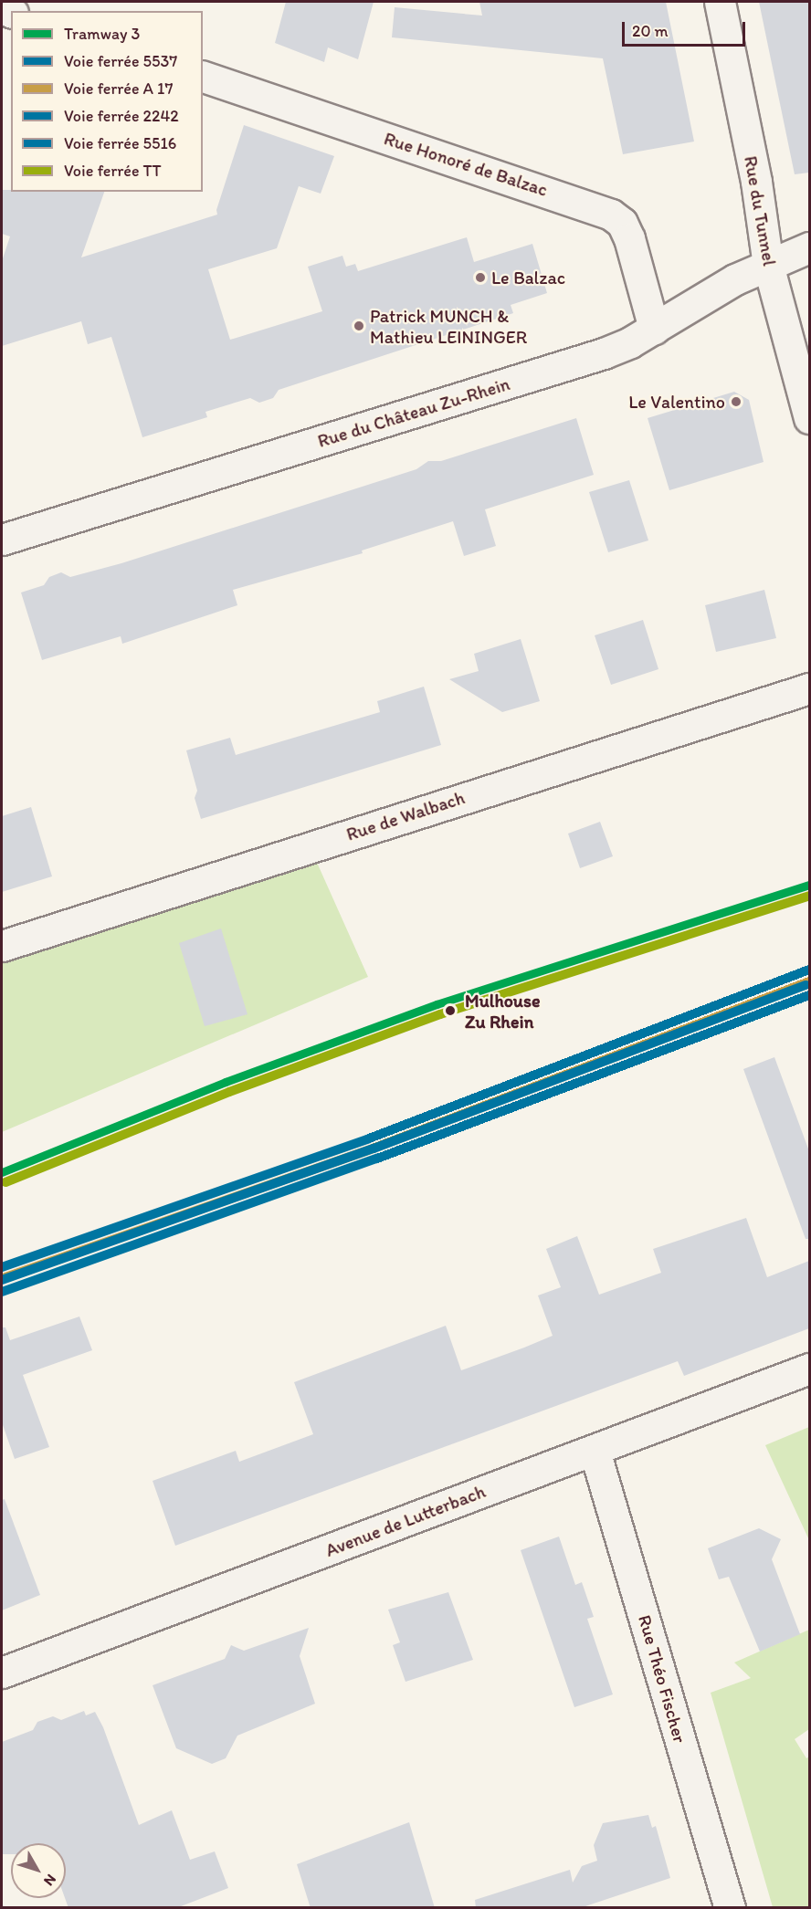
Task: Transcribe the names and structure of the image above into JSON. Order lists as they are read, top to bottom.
{
  "streets": {
    "street": [
      "Rue Honoré de Balzac",
      "Rue du Tunnel",
      "Rue du Château Zu-Rhein",
      "Rue de Walbach",
      "Avenue de Lutterbach",
      "Rue Théo Fischer"
    ]
  },
  "crossings": [
    ["Rue Honoré de Balzac", "Rue du Château Zu-Rhein"],
    ["Rue du Tunnel", "Rue du Château Zu-Rhein"],
    ["Avenue de Lutterbach", "Rue Théo Fischer"]
  ],
  "places": [
    "Le Balzac",
    "Patrick MUNCH & Mathieu LEININGER",
    "Le Valentino",
    "Mulhouse Zu Rhein"
  ],
  "lines": [
    "tram line 3",
    "rail line TT",
    "rail line 5537",
    "rail line 5516",
    "rail line 2242"
  ],
  "legend": [
    "Tramway 3",
    "Voie ferrée 5537",
    "Voie ferrée A 17",
    "Voie ferrée 2242",
    "Voie ferrée 5516",
    "Voie ferrée TT"
  ],
  "scale_bar": "20 m",
  "north": "bottom right"
}
